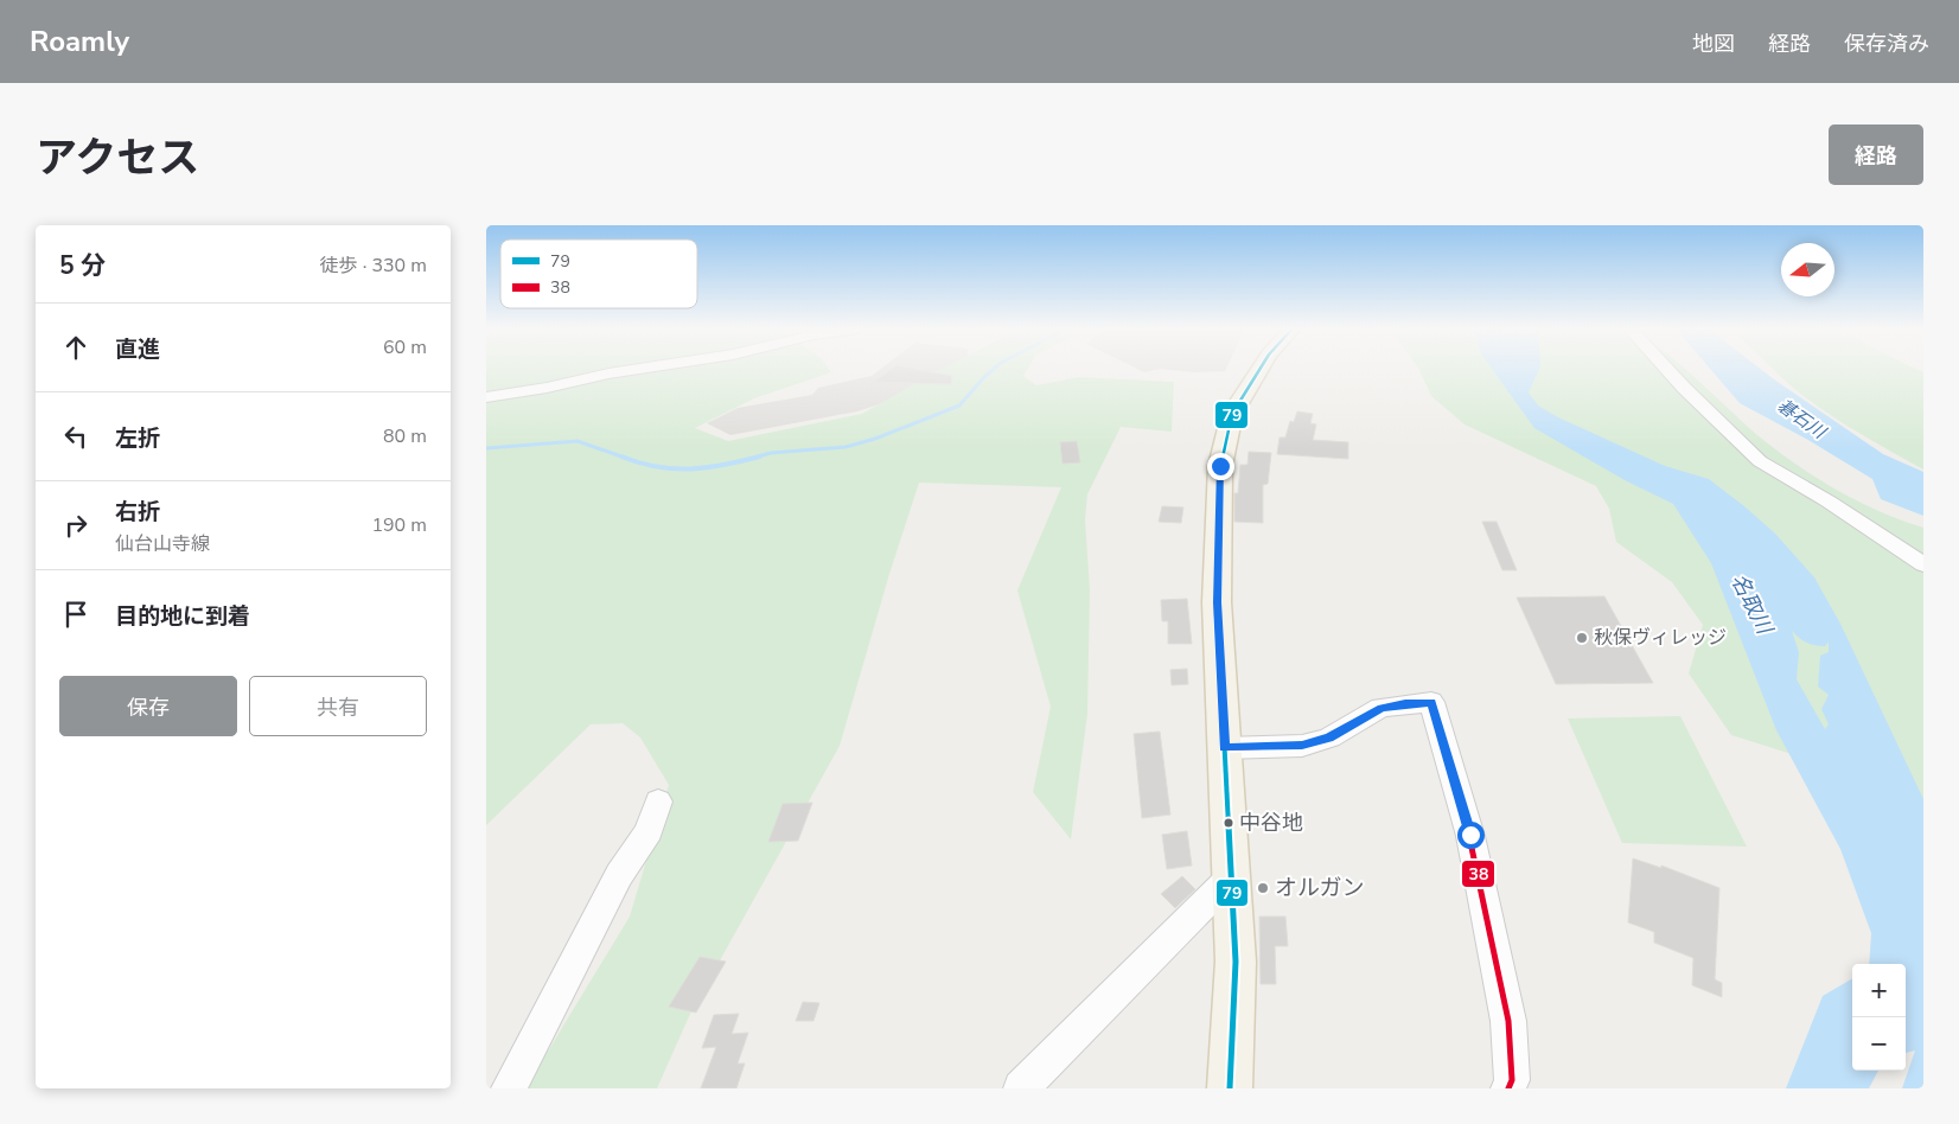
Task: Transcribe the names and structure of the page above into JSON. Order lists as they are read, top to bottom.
{
  "water": ["碁石川", "名取川"],
  "places": ["秋保ヴィレッジ", "中谷地", "オルガン"],
  "lines": ["transit line 79", "transit line 38"],
  "legend": ["79", "38"],
  "north": "left",
  "page": {
    "header": "Roamly",
    "nav": ["地図", "経路", "保存済み"],
    "title": "アクセス",
    "buttons": [
      "経路",
      ["保存", "共有"]
    ],
    "heading": ["5 分", "徒歩 · 330 m"],
    "list": [
      ["直進", "60 m"],
      ["左折", "80 m"],
      ["右折", "仙台山寺線", "190 m"],
      "目的地に到着"
    ],
    "map_buttons": ["+", "−"]
  }
}
